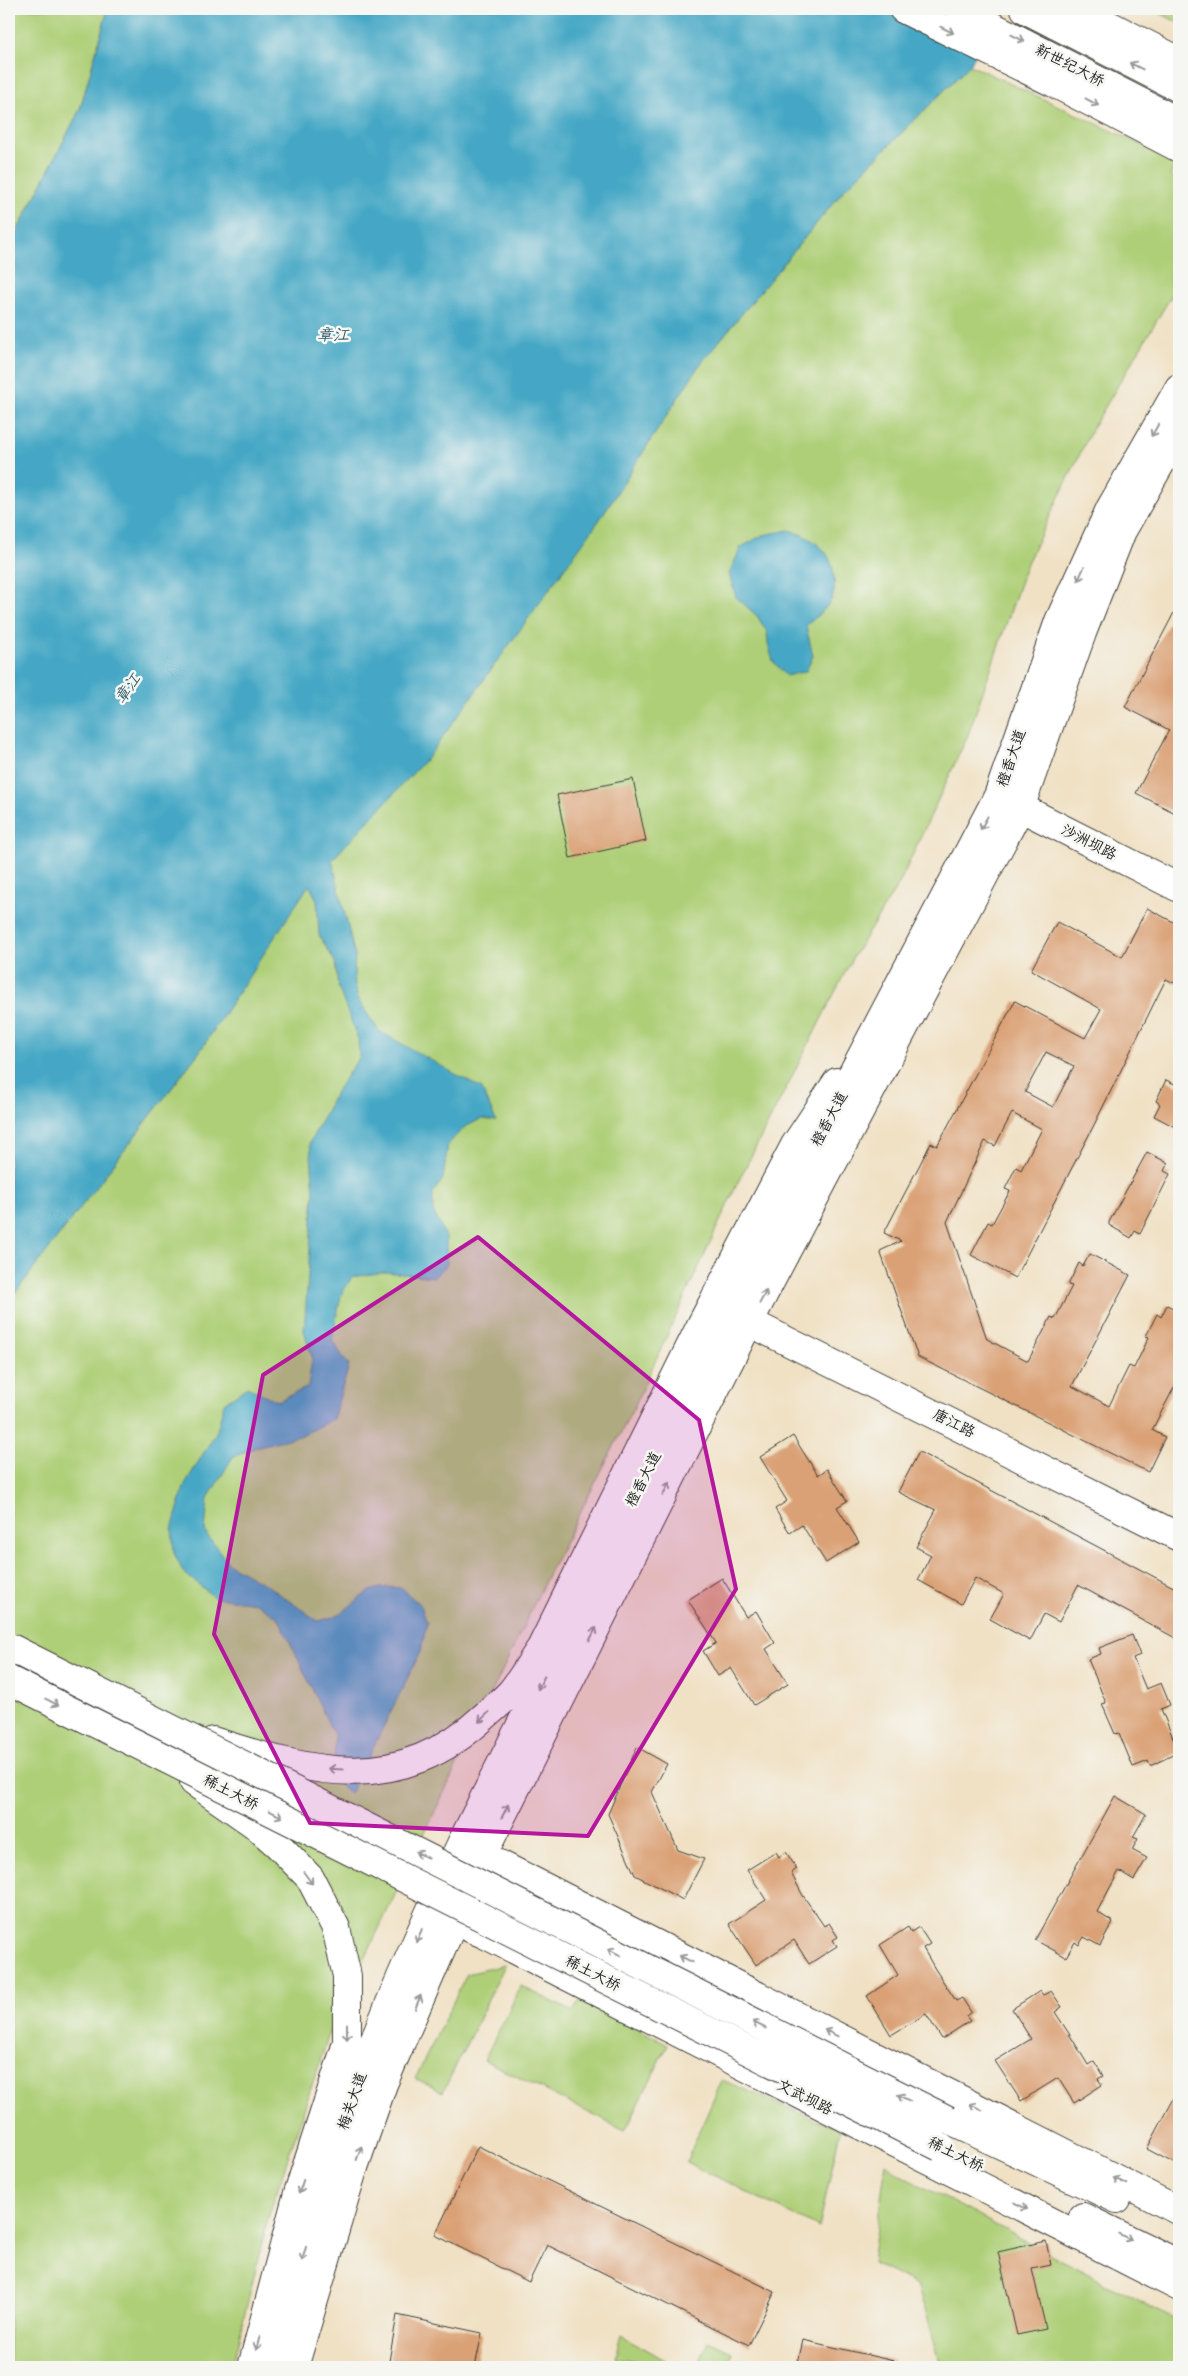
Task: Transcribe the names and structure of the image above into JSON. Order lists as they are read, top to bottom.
{
  "streets": {
    "main road": [
      "新世纪大桥",
      "橙香大道",
      "沙洲坝路",
      "唐江路",
      "稀土大桥",
      "文武坝路",
      "梅关大道"
    ]
  },
  "crossings": [
    ["橙香大道", "沙洲坝路"],
    ["橙香大道", "唐江路"],
    ["橙香大道", "梅关大道"],
    ["文武坝路", "梅关大道"]
  ],
  "water": ["章江"]
}
